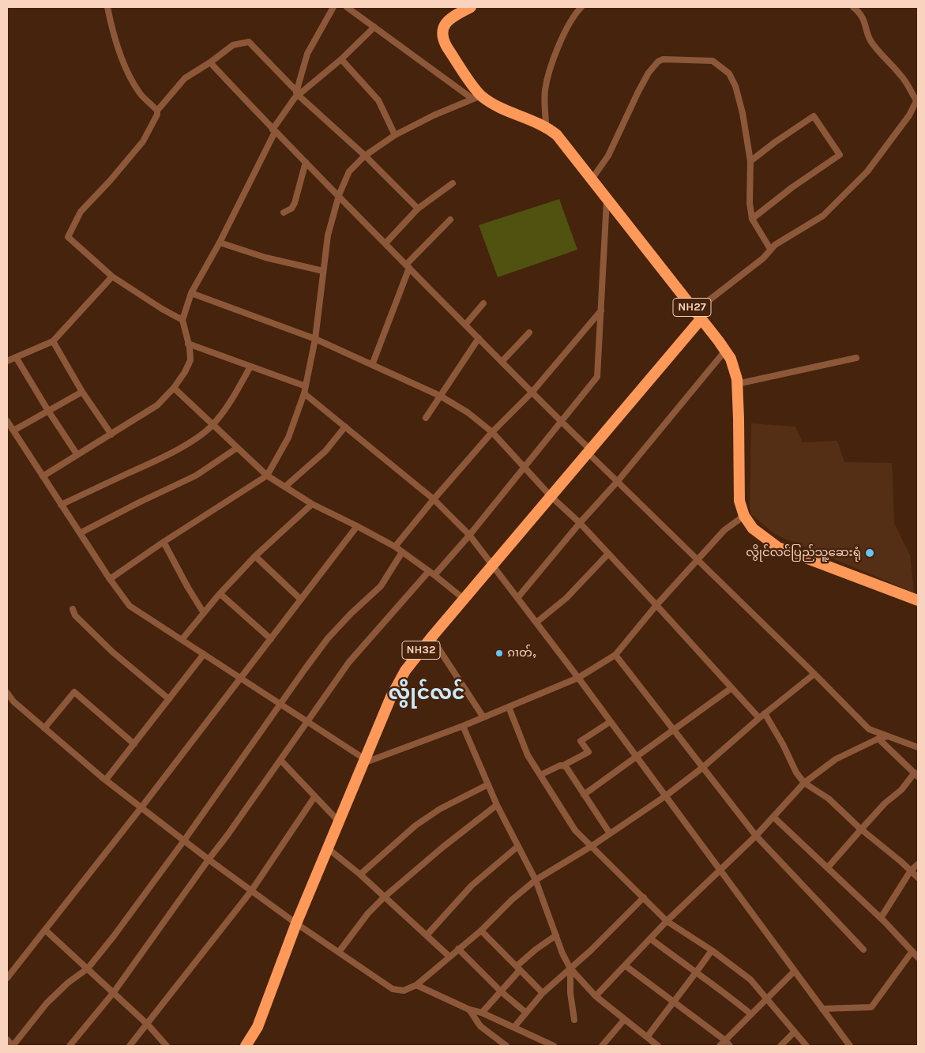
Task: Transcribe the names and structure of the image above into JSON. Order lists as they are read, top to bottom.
{
  "streets": {
    "highway": ["NH27", "NH32"]
  },
  "crossings": [
    ["NH27", "NH32"]
  ],
  "districts": ["လွိုင်လင်"],
  "places": ["လွိုင်လင်ပြည်သူ့ဆေးရုံ", "ၵၢတ်ႇ"]
}
